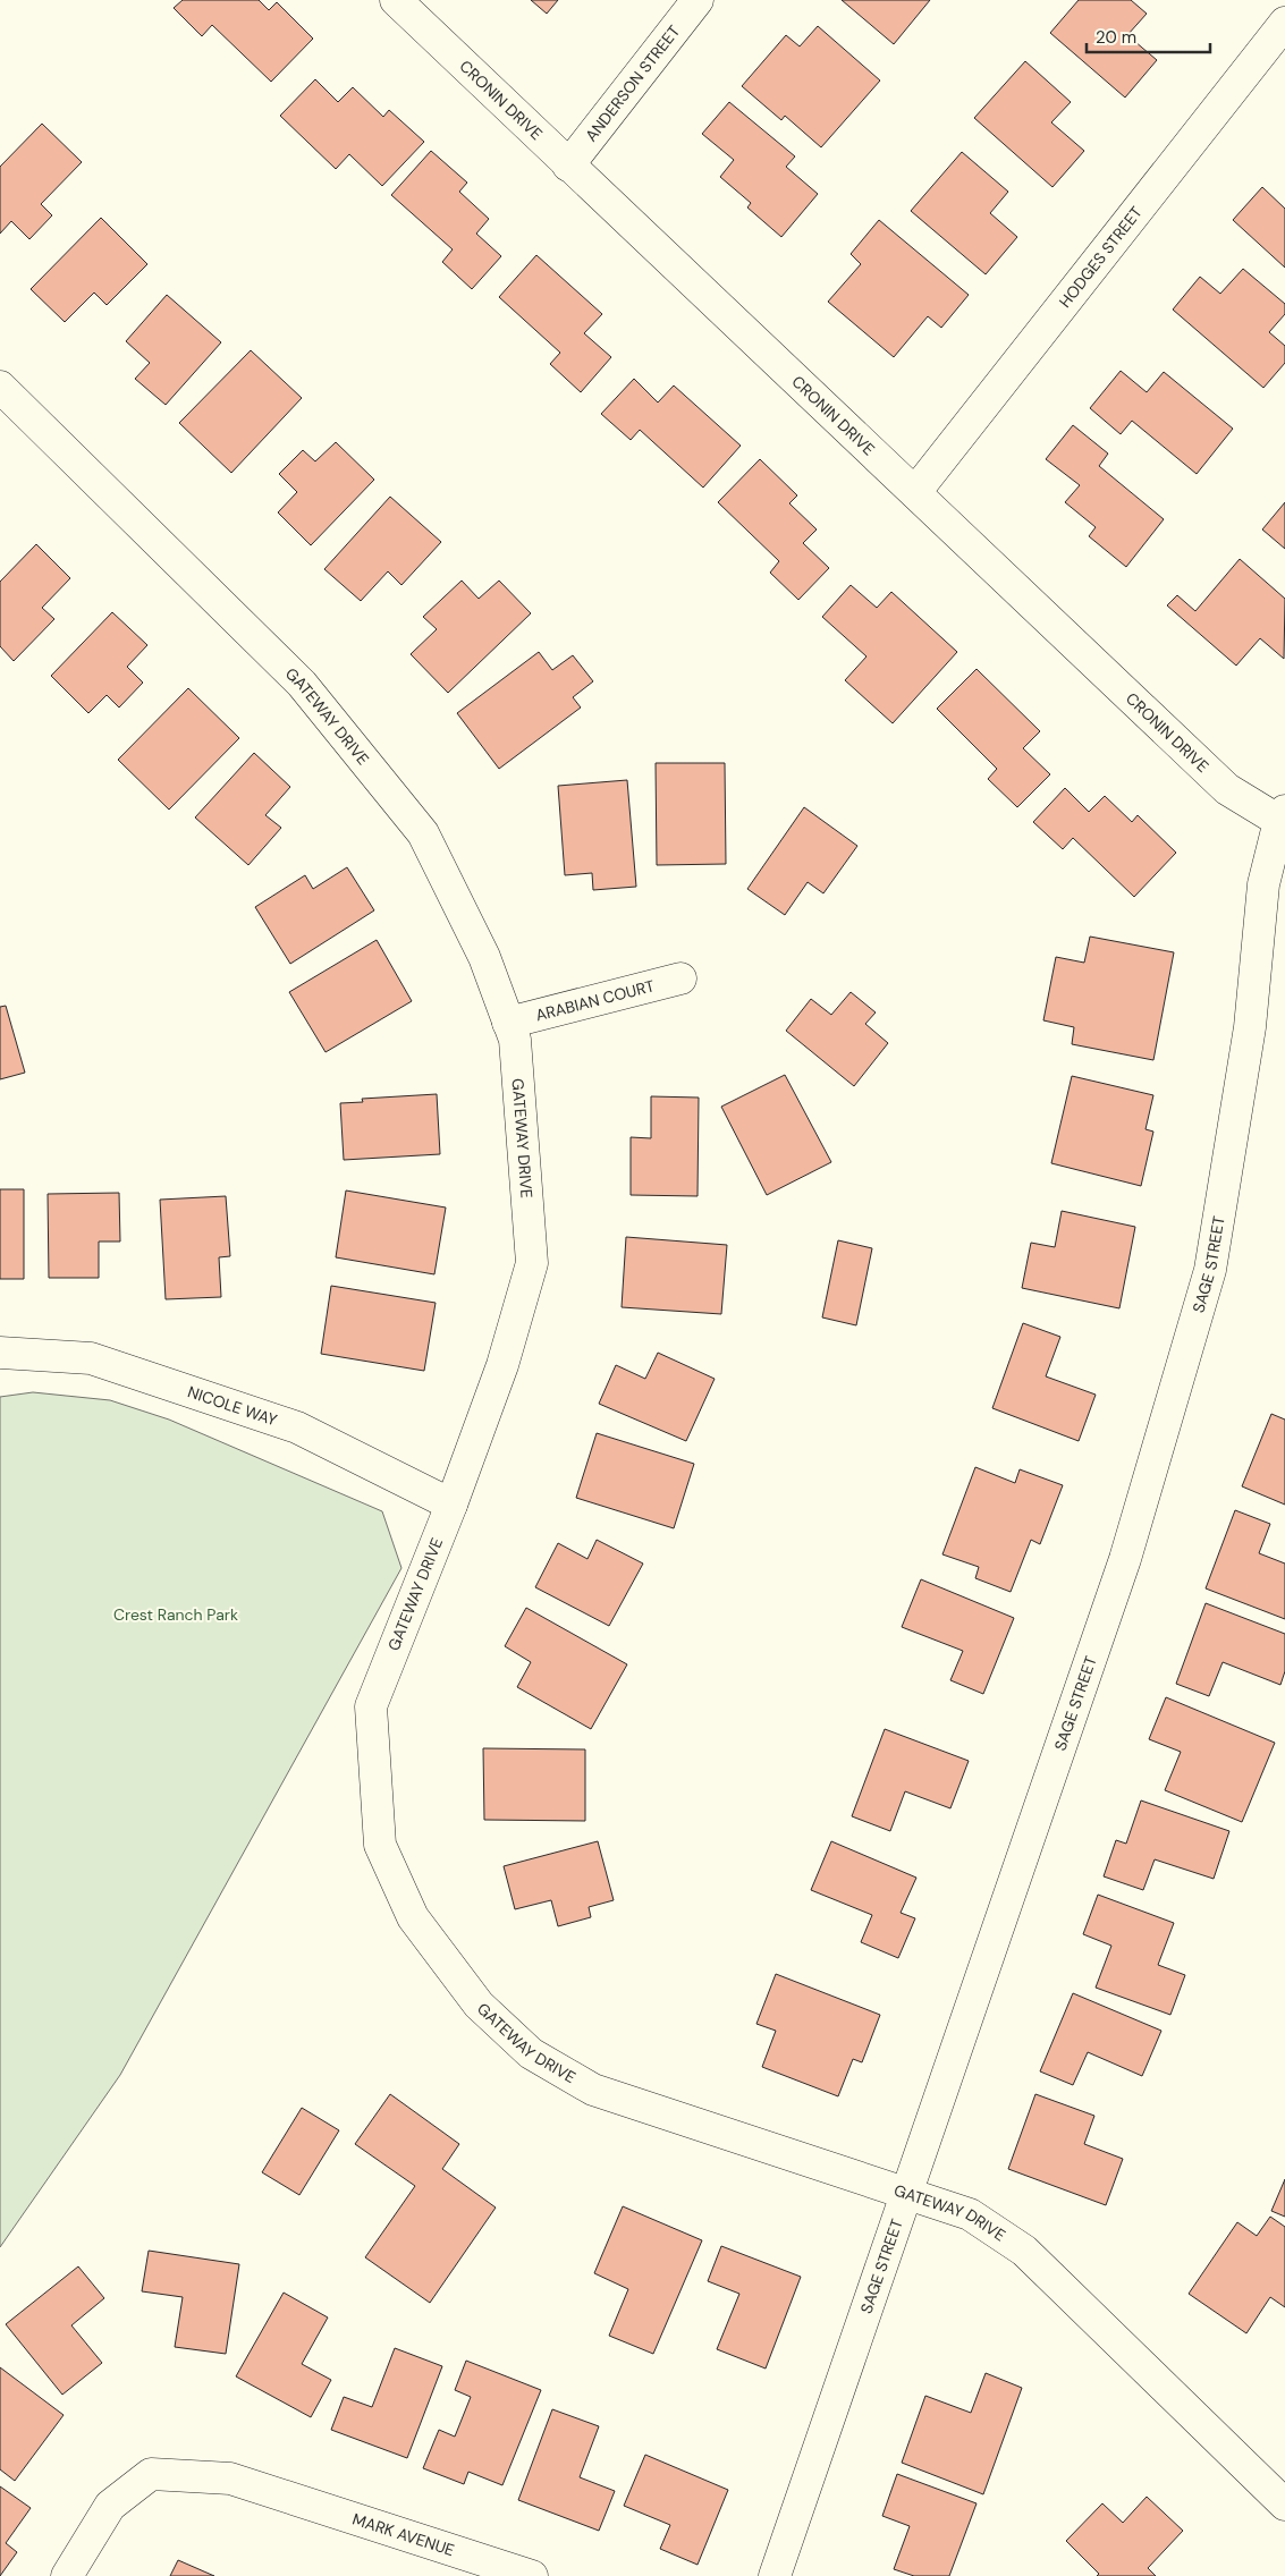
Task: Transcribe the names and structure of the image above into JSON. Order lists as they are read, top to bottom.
{
  "streets": {
    "street": [
      "ANDERSON STREET",
      "CRONIN DRIVE",
      "HODGES STREET",
      "GATEWAY DRIVE",
      "ARABIAN COURT",
      "SAGE STREET",
      "NICOLE WAY",
      "MARK AVENUE"
    ]
  },
  "crossings": [
    ["ANDERSON STREET", "CRONIN DRIVE"],
    ["CRONIN DRIVE", "HODGES STREET"],
    ["CRONIN DRIVE", "SAGE STREET"],
    ["GATEWAY DRIVE", "ARABIAN COURT"],
    ["GATEWAY DRIVE", "SAGE STREET"],
    ["GATEWAY DRIVE", "NICOLE WAY"]
  ],
  "parks": ["Crest Ranch Park"],
  "scale_bar": "20 m"
}
